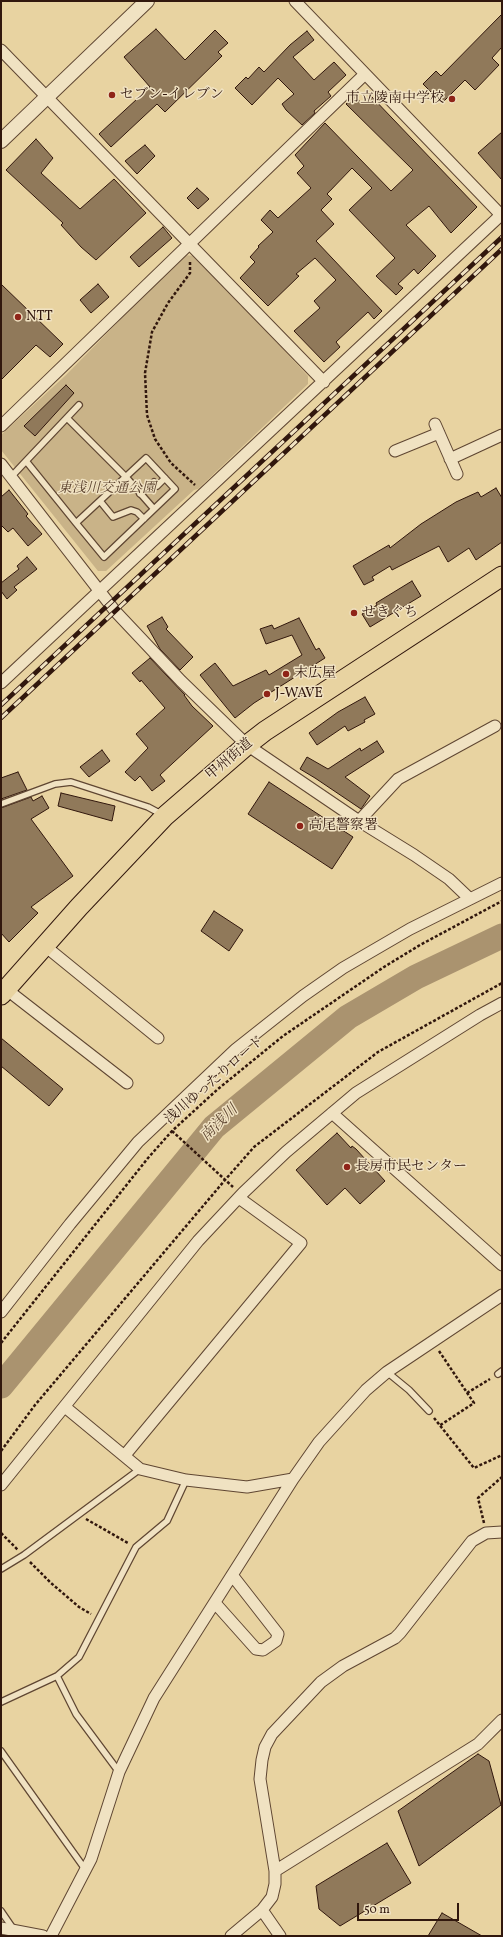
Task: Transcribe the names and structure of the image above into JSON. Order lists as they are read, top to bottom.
{
  "streets": {
    "highway": ["甲州街道"],
    "path": ["浅川ゆったりロード"]
  },
  "water": ["南浅川"],
  "parks": ["東浅川交通公園"],
  "places": [
    "セブン-イレブン",
    "市立陵南中学校",
    "NTT",
    "せきぐち",
    "末広屋",
    "J-WAVE",
    "高尾警察署",
    "長房市民センター"
  ],
  "scale_bar": "50 m"
}
